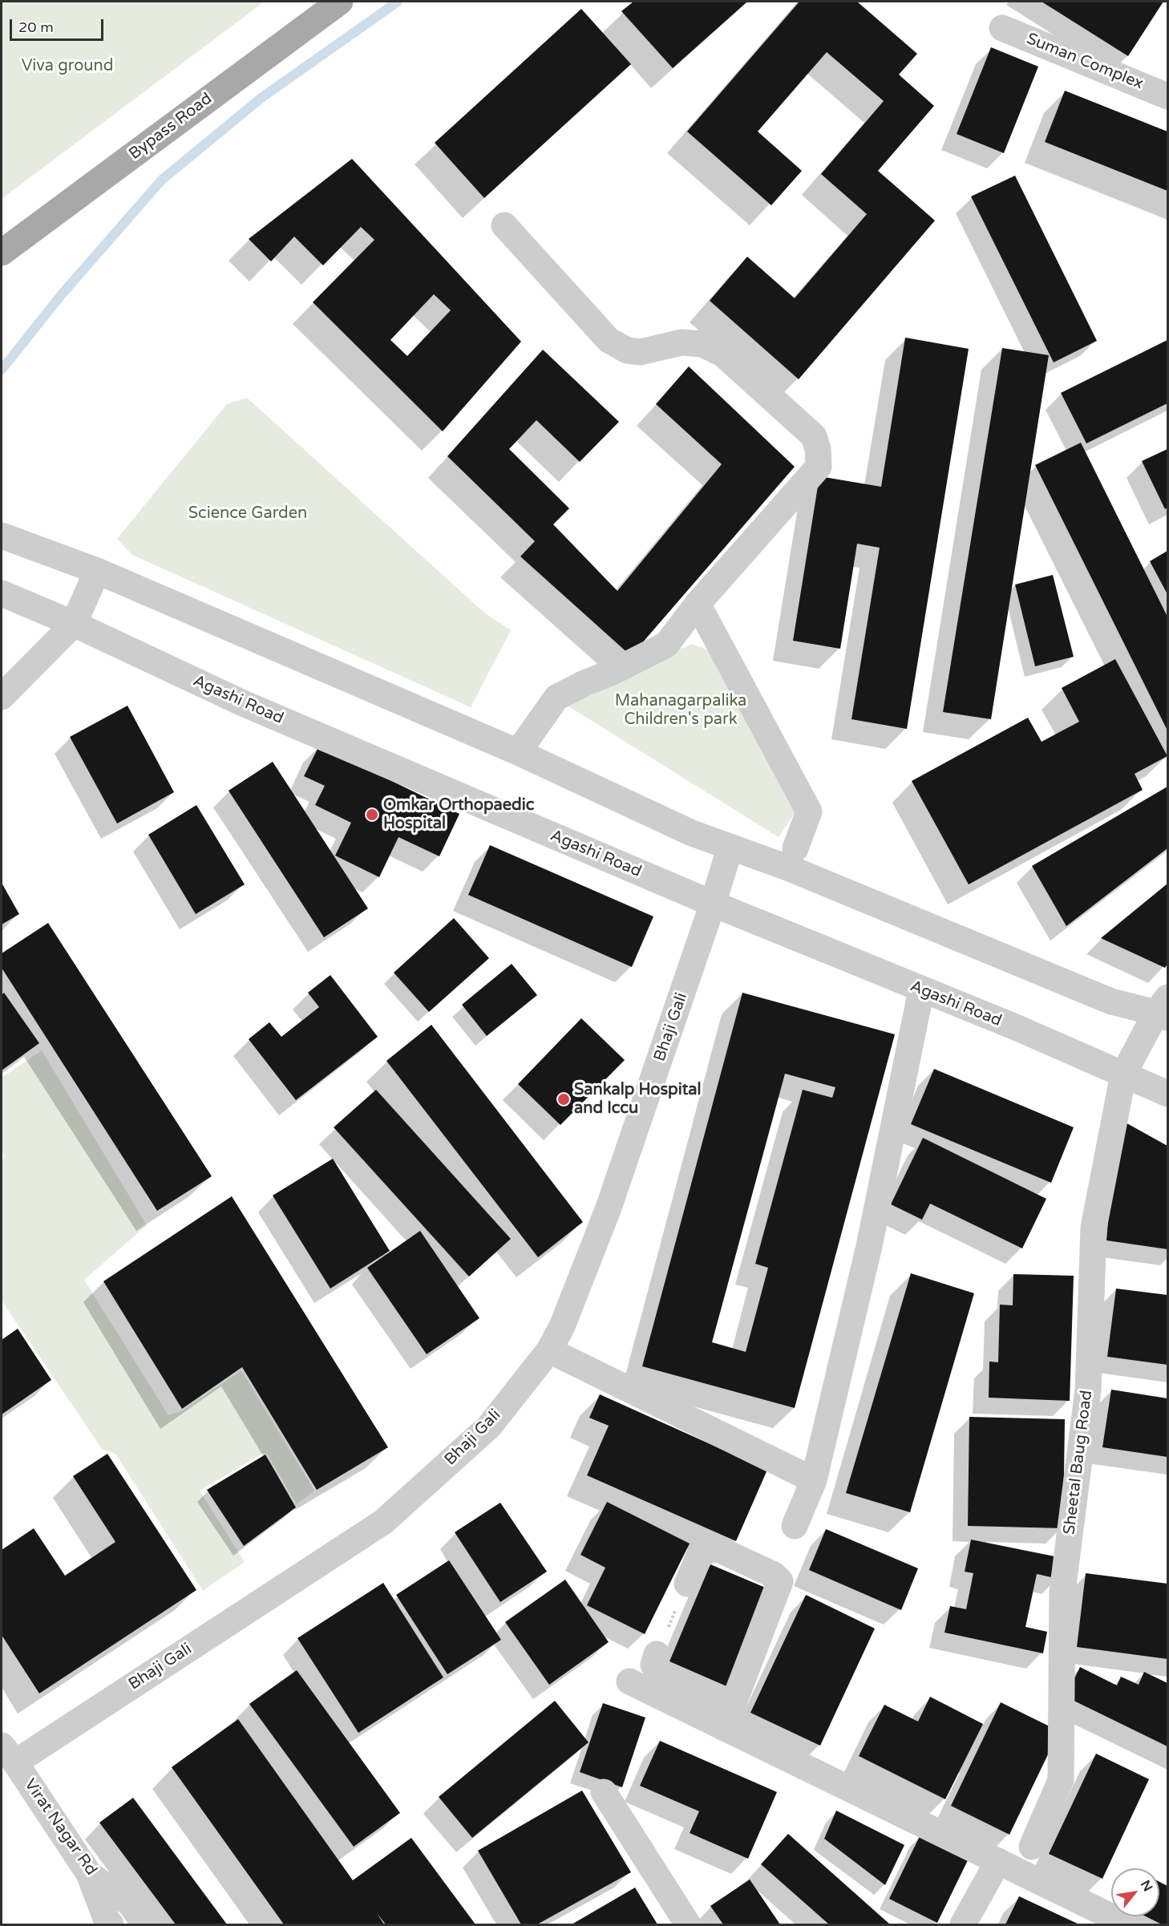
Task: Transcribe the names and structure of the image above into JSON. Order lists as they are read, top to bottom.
{
  "streets": {
    "main road": ["Bypass Road"],
    "street": [
      "Suman Complex",
      "Agashi Road",
      "Bhaji Gali",
      "Sheetal Baug Road",
      "Virat Nagar Rd"
    ]
  },
  "crossings": [
    ["Agashi Road", "Bhaji Gali"],
    ["Agashi Road", "Sheetal Baug Road"],
    ["Bhaji Gali", "Virat Nagar Rd"]
  ],
  "parks": ["Viva ground", "Science Garden", "Mahanagarpalika Children's park"],
  "places": ["Omkar Orthopaedic Hospital", "Sankalp Hospital and Iccu"],
  "scale_bar": "20 m",
  "north": "top right"
}
